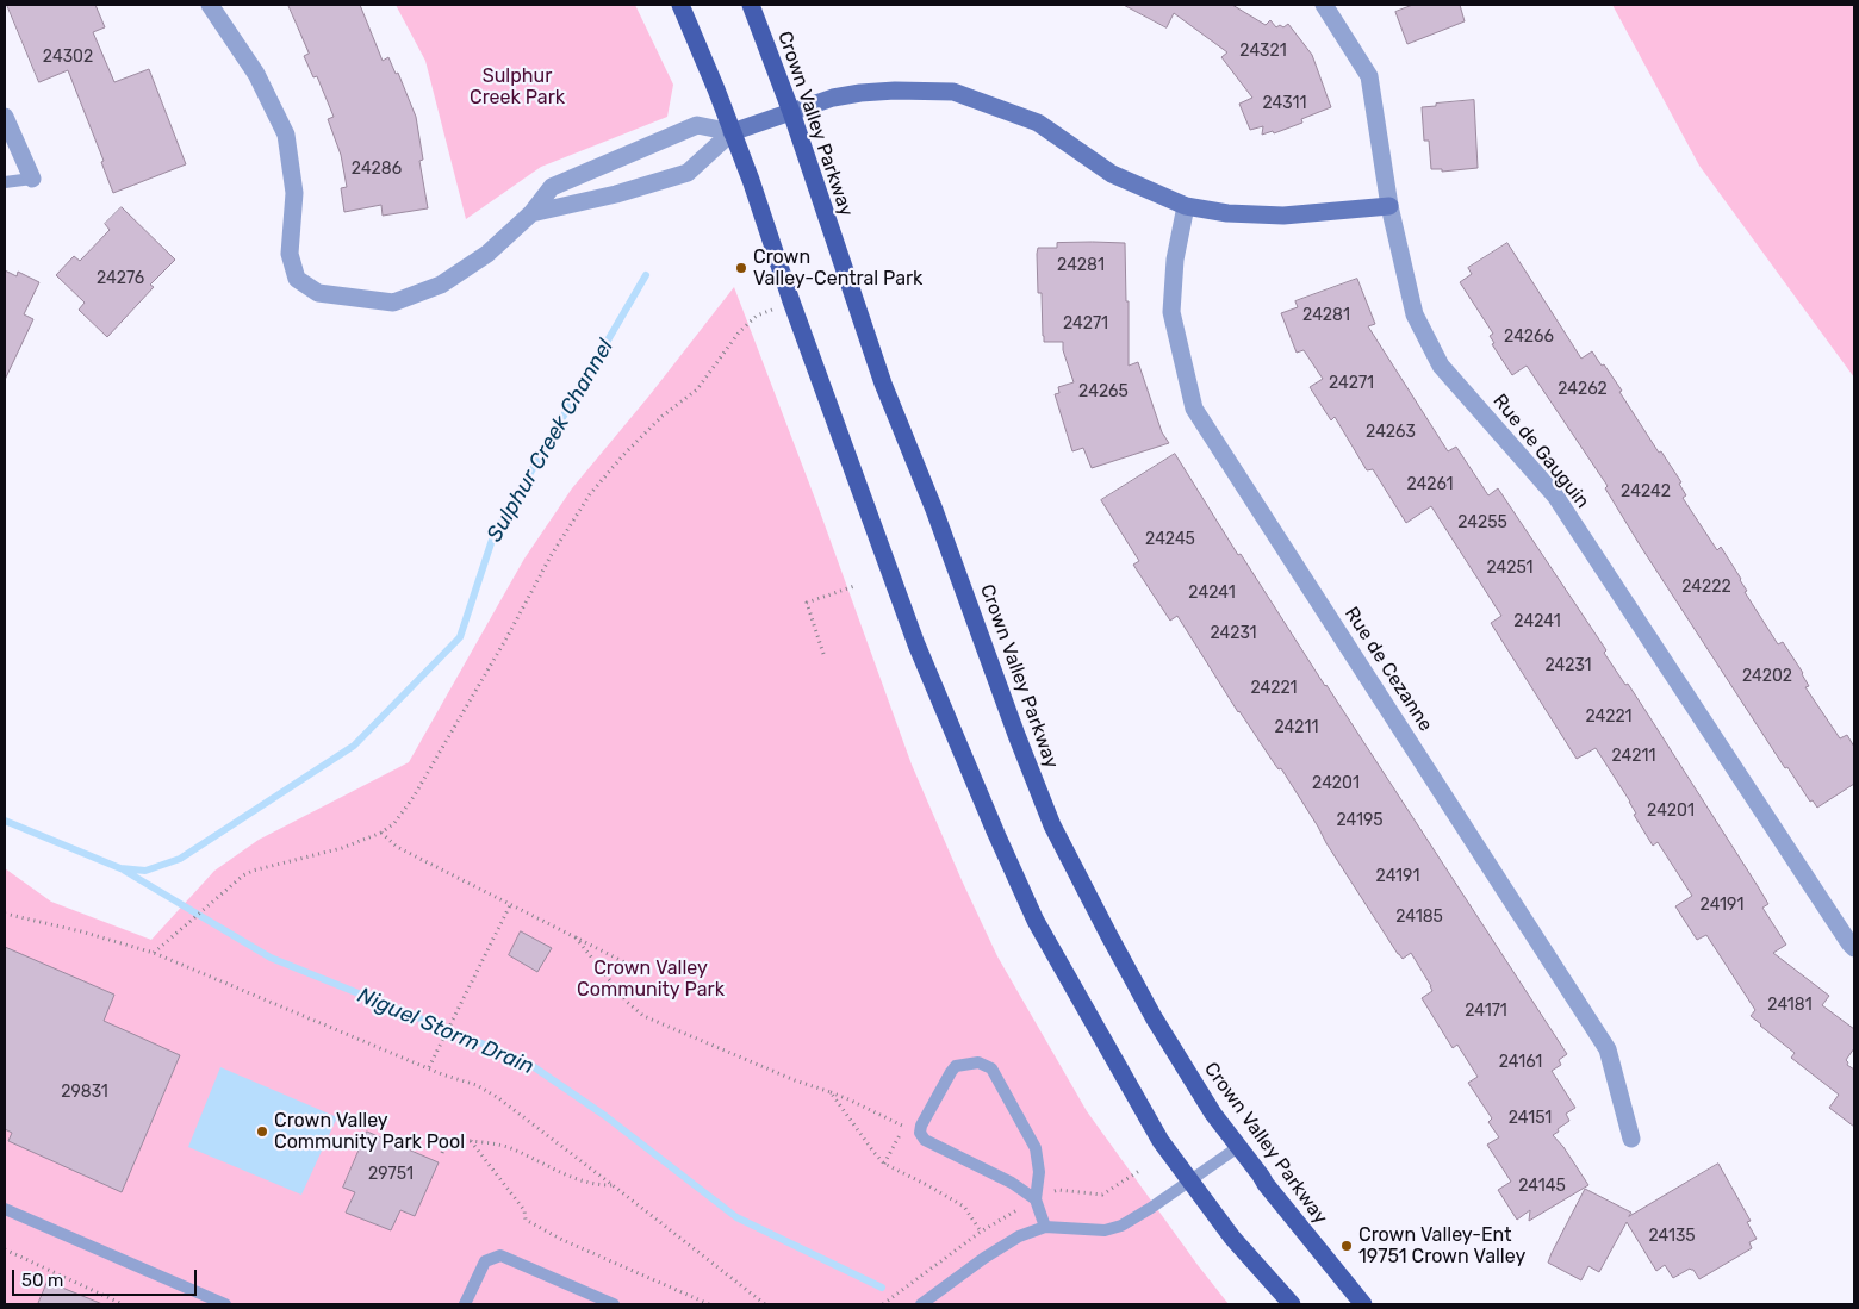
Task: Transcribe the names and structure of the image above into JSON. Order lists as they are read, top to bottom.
{
  "streets": {
    "main road": ["Crown Valley Parkway"],
    "street": ["Rue de Gauguin", "Rue de Cezanne"]
  },
  "water": ["Sulphur Creek Channel", "Niguel Storm Drain"],
  "parks": ["Sulphur Creek Park", "Crown Valley Community Park"],
  "places": ["Crown Valley-Central Park", "Crown Valley Community Park Pool", "Crown Valley-Ent 19751 Crown Valley"],
  "house_numbers": [
    "24321",
    "24302",
    "24311",
    "24286",
    "24281",
    "24276",
    "24281",
    "24271",
    "24266",
    "24271",
    "24262",
    "24265",
    "24263",
    "24261",
    "24242",
    "24255",
    "24245",
    "24251",
    "24222",
    "24241",
    "24241",
    "24231",
    "24231",
    "24202",
    "24221",
    "24221",
    "24211",
    "24211",
    "24201",
    "24201",
    "24195",
    "24191",
    "24191",
    "24185",
    "24181",
    "24171",
    "24161",
    "29831",
    "24151",
    "29751",
    "24145",
    "24135"
  ],
  "scale_bar": "50 m"
}
